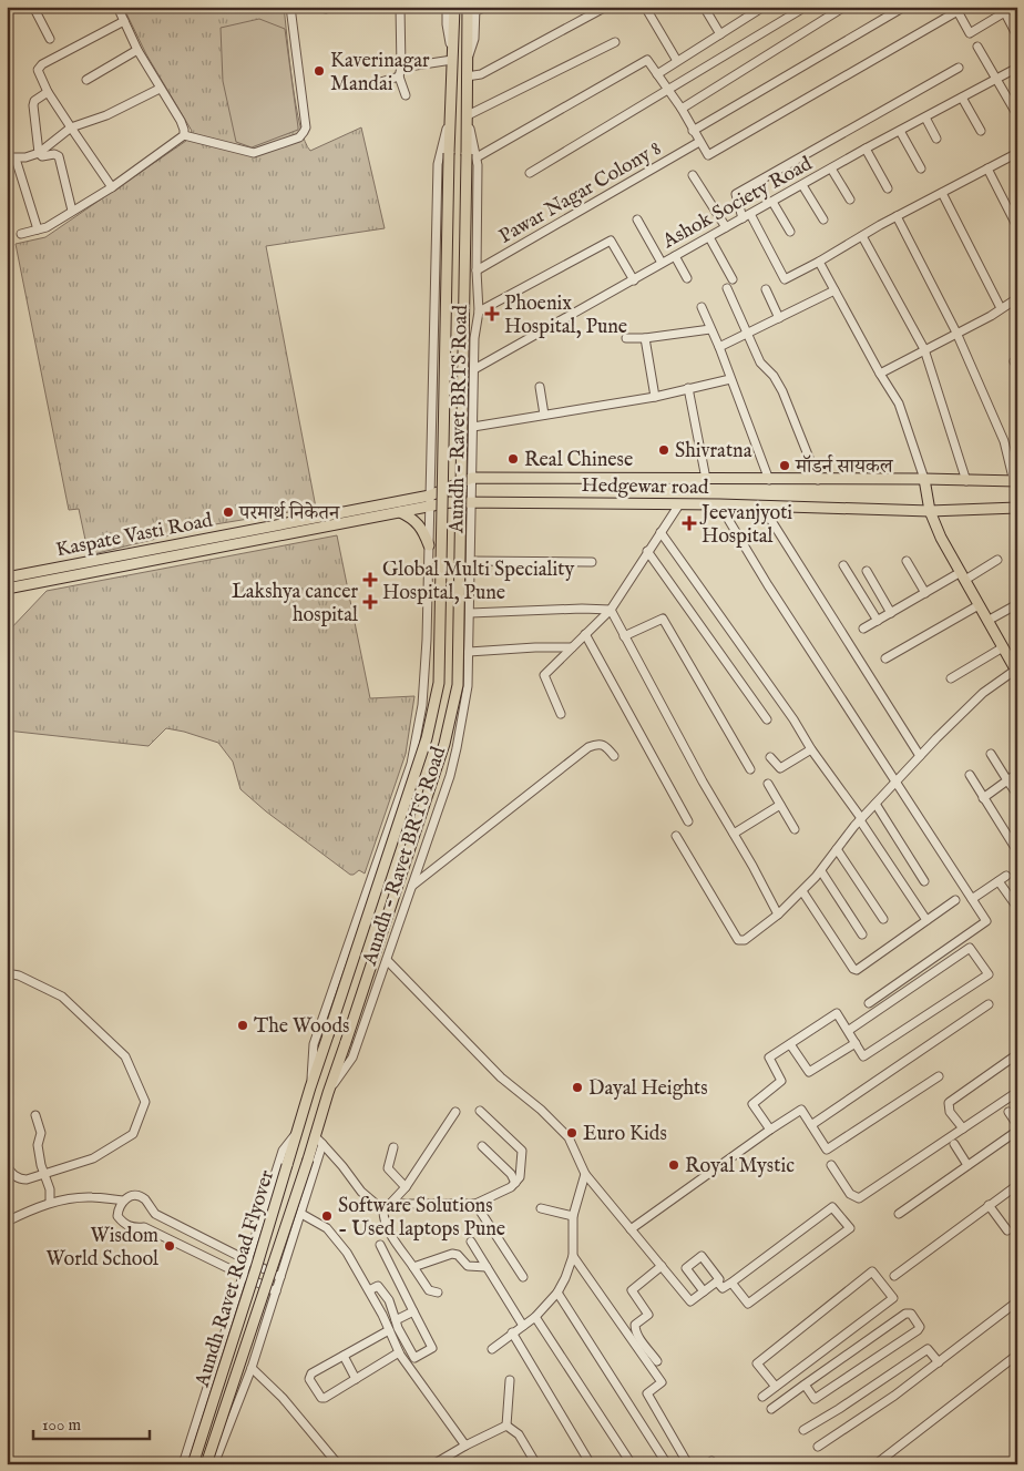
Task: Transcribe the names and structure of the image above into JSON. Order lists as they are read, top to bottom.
{
  "streets": {
    "main road": ["Hedgewar road", "Kaspate Vasti Road", "Aundh Ravet Road Flyover"],
    "street": ["Pawar Nagar Colony 8", "Ashok Society Road", "Aundh - Ravet BRTS Road"]
  },
  "crossings": [
    ["Pawar Nagar Colony 8", "Aundh - Ravet BRTS Road"],
    ["Ashok Society Road", "Aundh - Ravet BRTS Road"],
    ["Aundh - Ravet BRTS Road", "Hedgewar road"],
    ["Aundh - Ravet BRTS Road", "Kaspate Vasti Road"],
    ["Aundh - Ravet BRTS Road", "Aundh Ravet Road Flyover"],
    ["Hedgewar road", "Kaspate Vasti Road"]
  ],
  "places": {
    "other": [
      "Kaverinagar Mandai",
      "Shivratna",
      "Real Chinese",
      "मॉडर्न सायकल",
      "परमार्थ निकेतन",
      "The Woods",
      "Dayal Heights",
      "Euro Kids",
      "Royal Mystic",
      "Software Solutions - Used laptops Pune",
      "Wisdom World School"
    ],
    "health": [
      "Phoenix Hospital, Pune",
      "Jeevanjyoti Hospital",
      "Global Multi Speciality Hospital, Pune",
      "Lakshya cancer hospital"
    ]
  },
  "scale_bar": "100 m"
}
